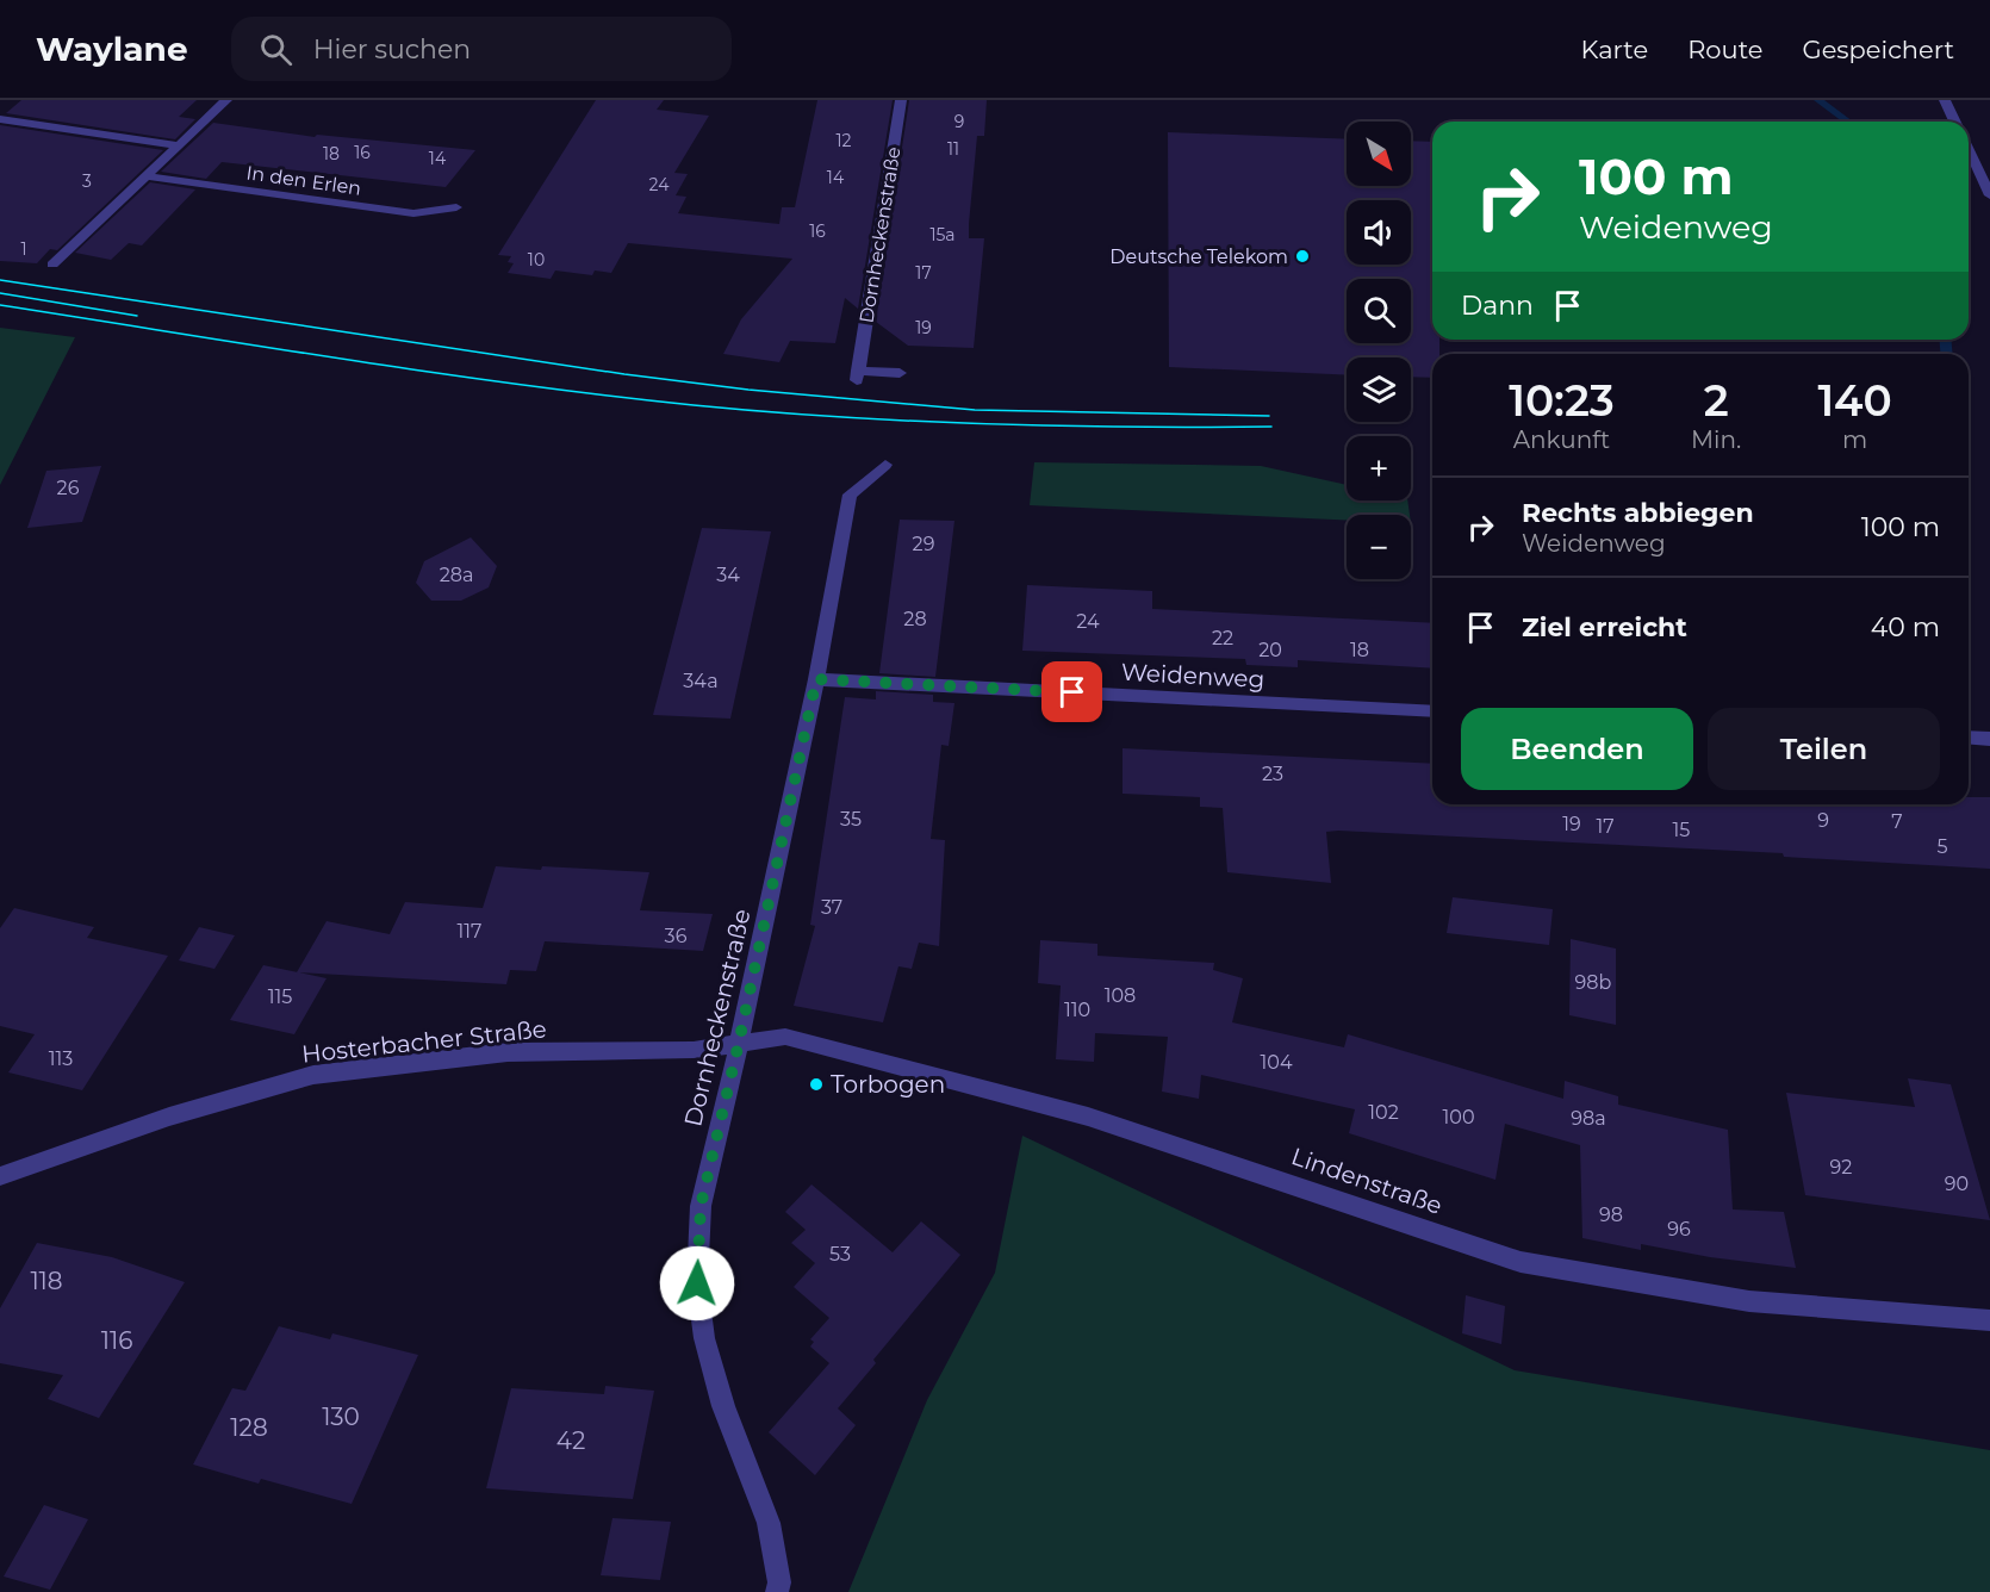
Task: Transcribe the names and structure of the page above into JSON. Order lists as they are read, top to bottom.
{
  "streets": {
    "street": [
      "In den Erlen",
      "Dornheckenstraße",
      "Weidenweg",
      "Hosterbacher Straße",
      "Lindenstraße"
    ]
  },
  "crossings": [
    ["Dornheckenstraße", "Weidenweg"],
    ["Dornheckenstraße", "Hosterbacher Straße"],
    ["Dornheckenstraße", "Lindenstraße"],
    ["Hosterbacher Straße", "Lindenstraße"]
  ],
  "places": ["Deutsche Telekom", "Torbogen"],
  "house_numbers": [
    "9",
    "12",
    "11",
    "16",
    "18",
    "14",
    "14",
    "3",
    "24",
    "16",
    "15a",
    "1",
    "10",
    "17",
    "19",
    "26",
    "29",
    "28a",
    "34",
    "28",
    "24",
    "22",
    "20",
    "18",
    "34a",
    "23",
    "35",
    "9",
    "7",
    "19",
    "17",
    "15",
    "5",
    "37",
    "117",
    "36",
    "98b",
    "108",
    "115",
    "110",
    "113",
    "104",
    "102",
    "100",
    "98a",
    "92",
    "90",
    "98",
    "96",
    "53",
    "118",
    "116",
    "130",
    "128",
    "42"
  ],
  "north": "bottom right",
  "page": {
    "header": "Waylane",
    "search": "Hier suchen",
    "nav": ["Karte", "Route", "Gespeichert"],
    "map_buttons": ["+", "−"],
    "turn": ["100 m", "Weidenweg"],
    "then": "Dann",
    "eta": [
      "10:23",
      "Ankunft",
      "2",
      "Min.",
      "140",
      "m"
    ],
    "list": [
      {
        "name": "Rechts abbiegen",
        "note": "Weidenweg",
        "value": "100 m"
      },
      {
        "name": "Ziel erreicht",
        "value": "40 m"
      }
    ],
    "buttons": ["Beenden", "Teilen"]
  }
}
